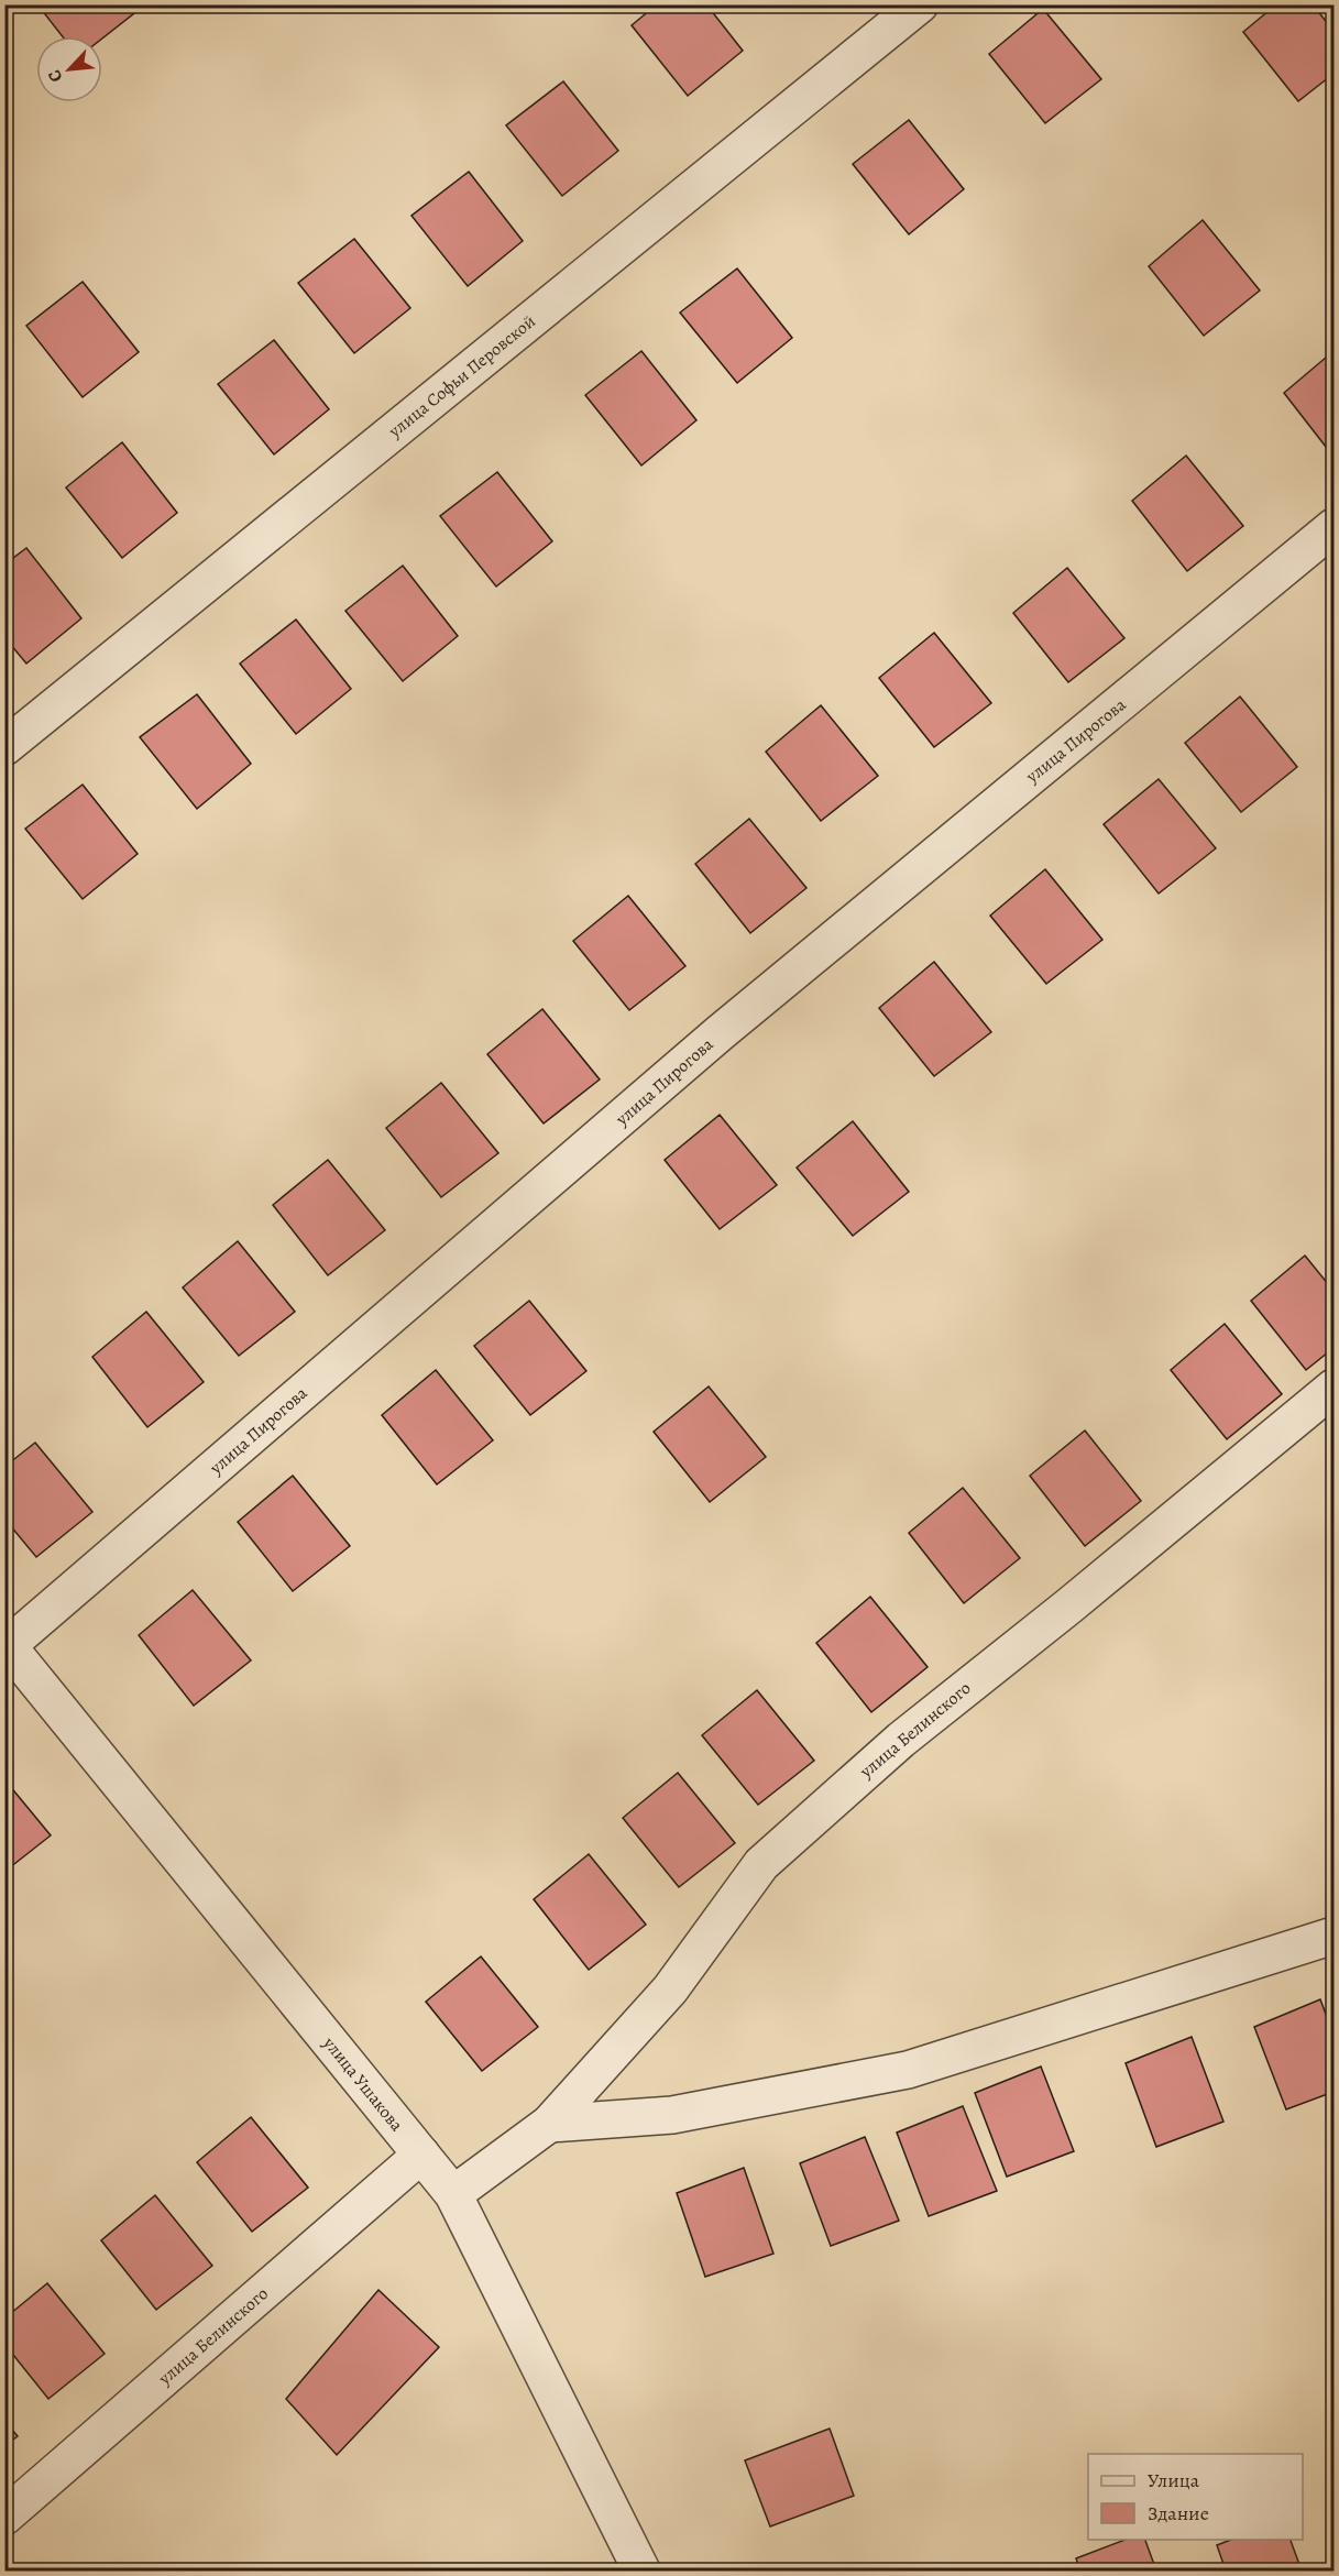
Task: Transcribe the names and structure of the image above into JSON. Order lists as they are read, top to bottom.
{
  "streets": {
    "street": [
      "улица Софьи Перовской",
      "улица Пирогова",
      "улица Белинского",
      "улица Ушакова"
    ]
  },
  "crossings": [
    ["улица Пирогова", "улица Ушакова"],
    ["улица Белинского", "улица Ушакова"]
  ],
  "legend": ["Улица", "Здание"],
  "north": "bottom left"
}
